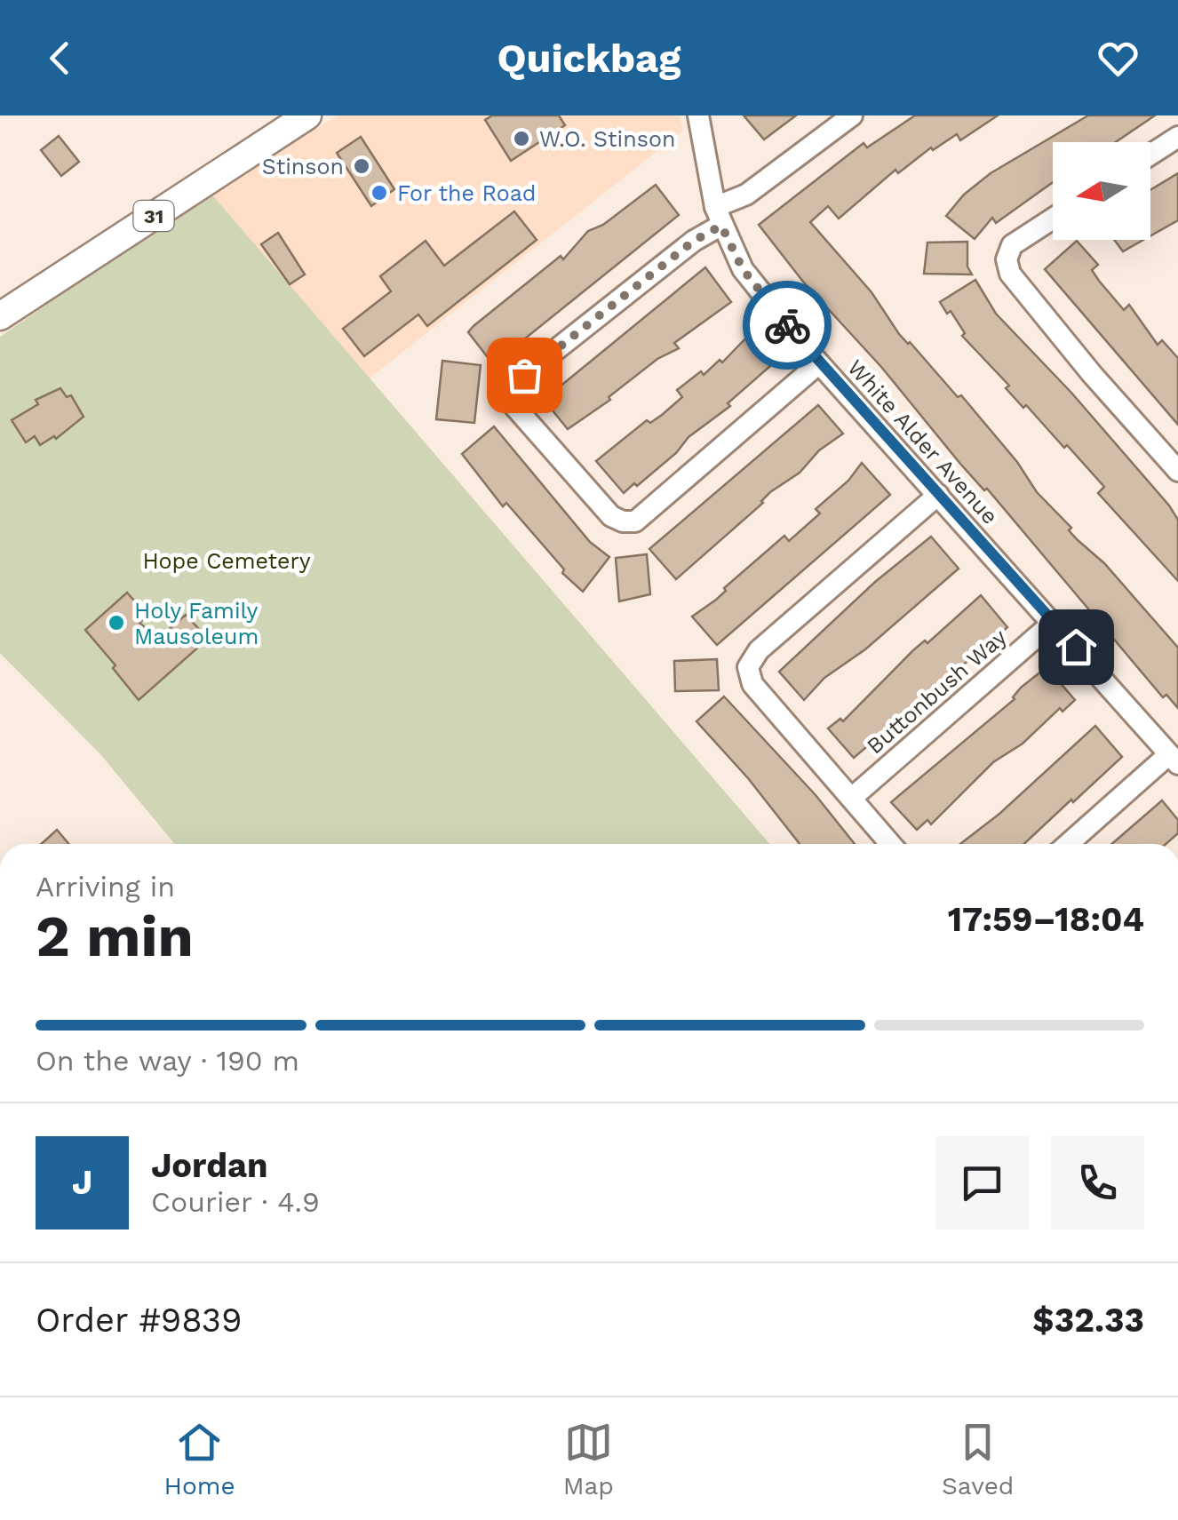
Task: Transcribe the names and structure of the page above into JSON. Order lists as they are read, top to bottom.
{
  "streets": {
    "main road": ["31"],
    "street": ["White Alder Avenue", "Buttonbush Way"]
  },
  "crossings": [
    ["White Alder Avenue", "Buttonbush Way"]
  ],
  "parks": ["Hope Cemetery"],
  "places": [
    "W.O. Stinson",
    "Stinson",
    "For the Road",
    "Holy Family Mausoleum"
  ],
  "north": "left",
  "page": {
    "header": "Quickbag",
    "heading": ["2 min", "Arriving in", "17:59–18:04"],
    "panel": [
      "Jordan",
      "Courier · 4.9",
      "Order #9839",
      "$32.33"
    ],
    "bar": "On the way · 190 m",
    "round": "J",
    "tabs": ["Home", "Map", "Saved"]
  }
}
